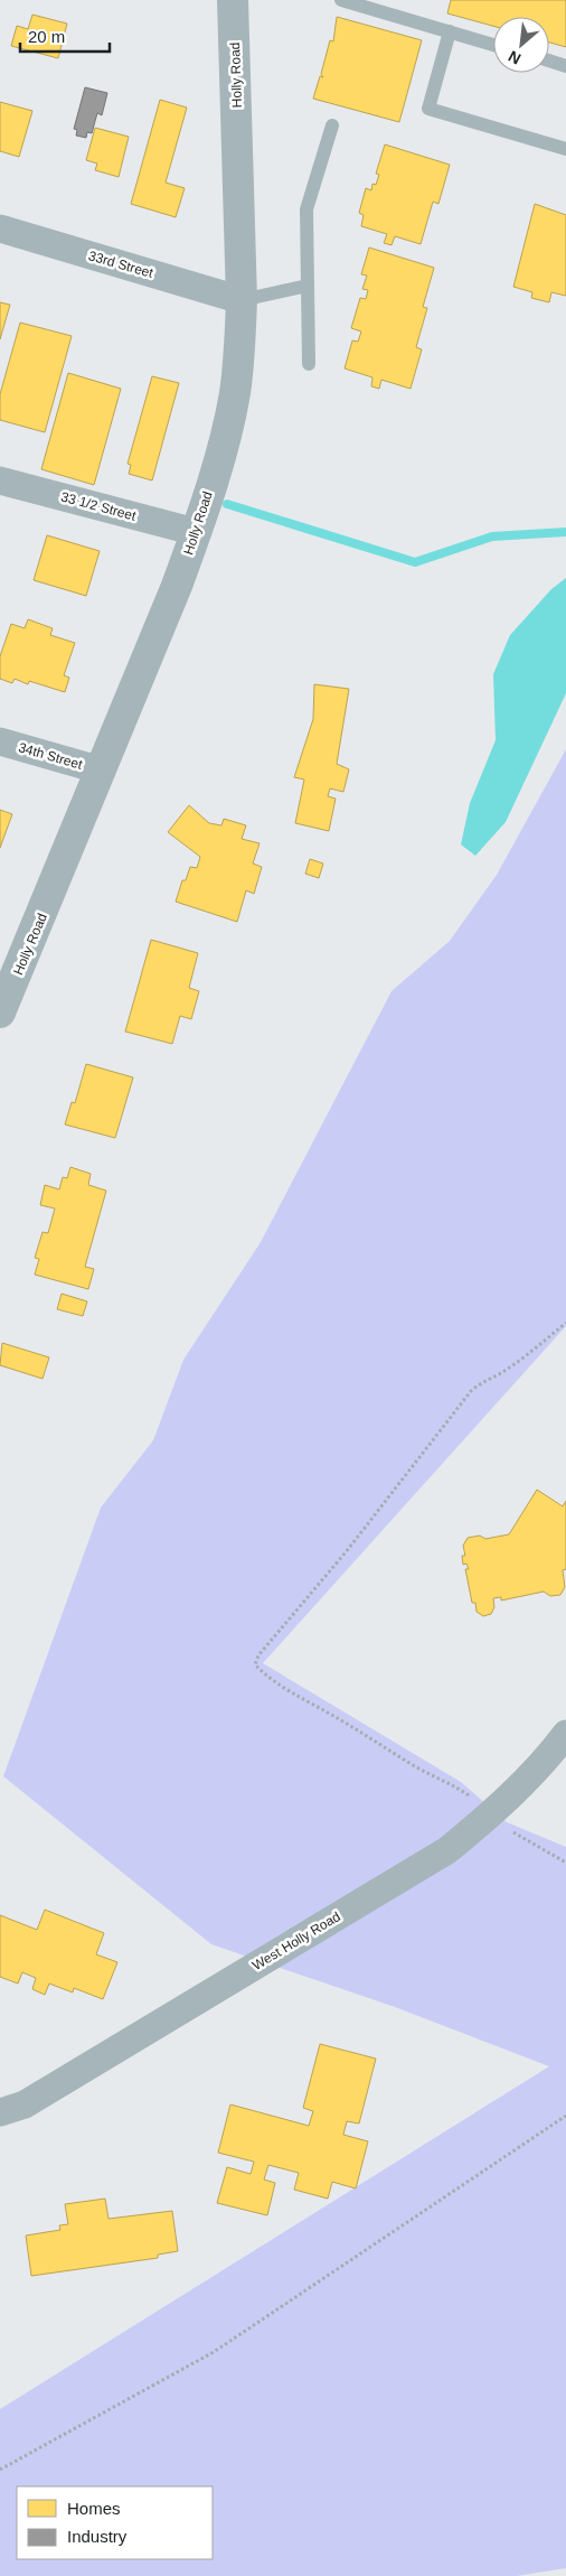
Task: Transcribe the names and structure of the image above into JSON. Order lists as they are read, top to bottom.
{
  "streets": {
    "street": [
      "Holly Road",
      "33rd Street",
      "33 1/2 Street",
      "34th Street",
      "West Holly Road"
    ]
  },
  "crossings": [
    ["Holly Road", "33rd Street"],
    ["Holly Road", "33 1/2 Street"],
    ["Holly Road", "34th Street"]
  ],
  "legend": ["Homes", "Industry"],
  "scale_bar": "20 m",
  "north": "bottom left"
}
